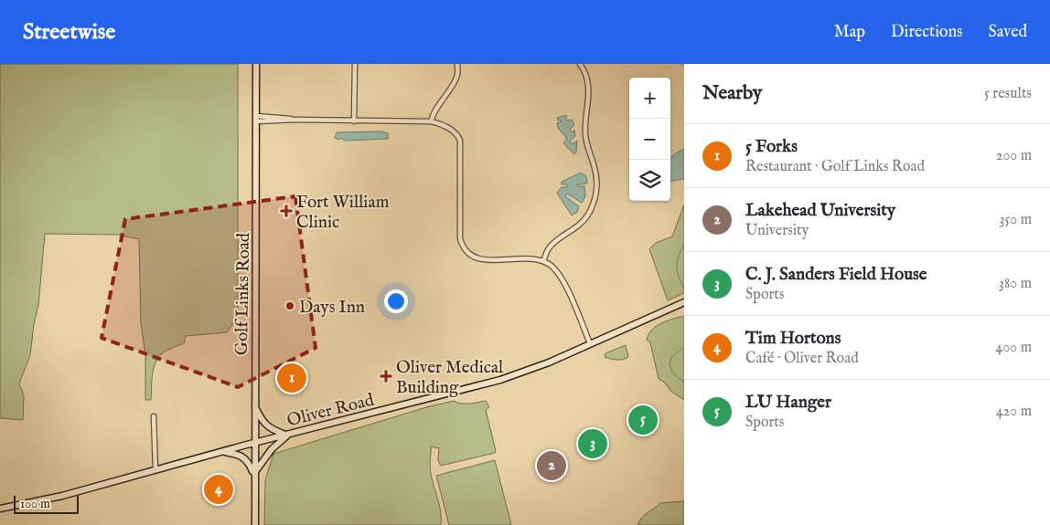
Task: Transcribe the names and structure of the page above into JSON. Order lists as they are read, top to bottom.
{
  "streets": {
    "main road": ["Golf Links Road", "Oliver Road"]
  },
  "crossings": [
    ["Golf Links Road", "Oliver Road"]
  ],
  "places": {
    "health": ["Fort William Clinic", "Oliver Medical Building"],
    "other": ["Days Inn"]
  },
  "scale_bar": "100 m",
  "page": {
    "header": "Streetwise",
    "nav": ["Map", "Directions", "Saved"],
    "heading": ["Nearby", "5 results"],
    "map_buttons": ["+", "−"],
    "list": [
      {
        "mark": "1",
        "name": "5 Forks",
        "note": "Restaurant · Golf Links Road",
        "value": "200 m"
      },
      {
        "mark": "2",
        "name": "Lakehead University",
        "note": "University",
        "value": "350 m"
      },
      {
        "mark": "3",
        "name": "C. J. Sanders Field House",
        "note": "Sports",
        "value": "380 m"
      },
      {
        "mark": "4",
        "name": "Tim Hortons",
        "note": "Café · Oliver Road",
        "value": "400 m"
      },
      {
        "mark": "5",
        "name": "LU Hanger",
        "note": "Sports",
        "value": "420 m"
      }
    ],
    "pins": [
      "1",
      "5",
      "3",
      "2",
      "4"
    ],
    "scale": "100 m"
  }
}
